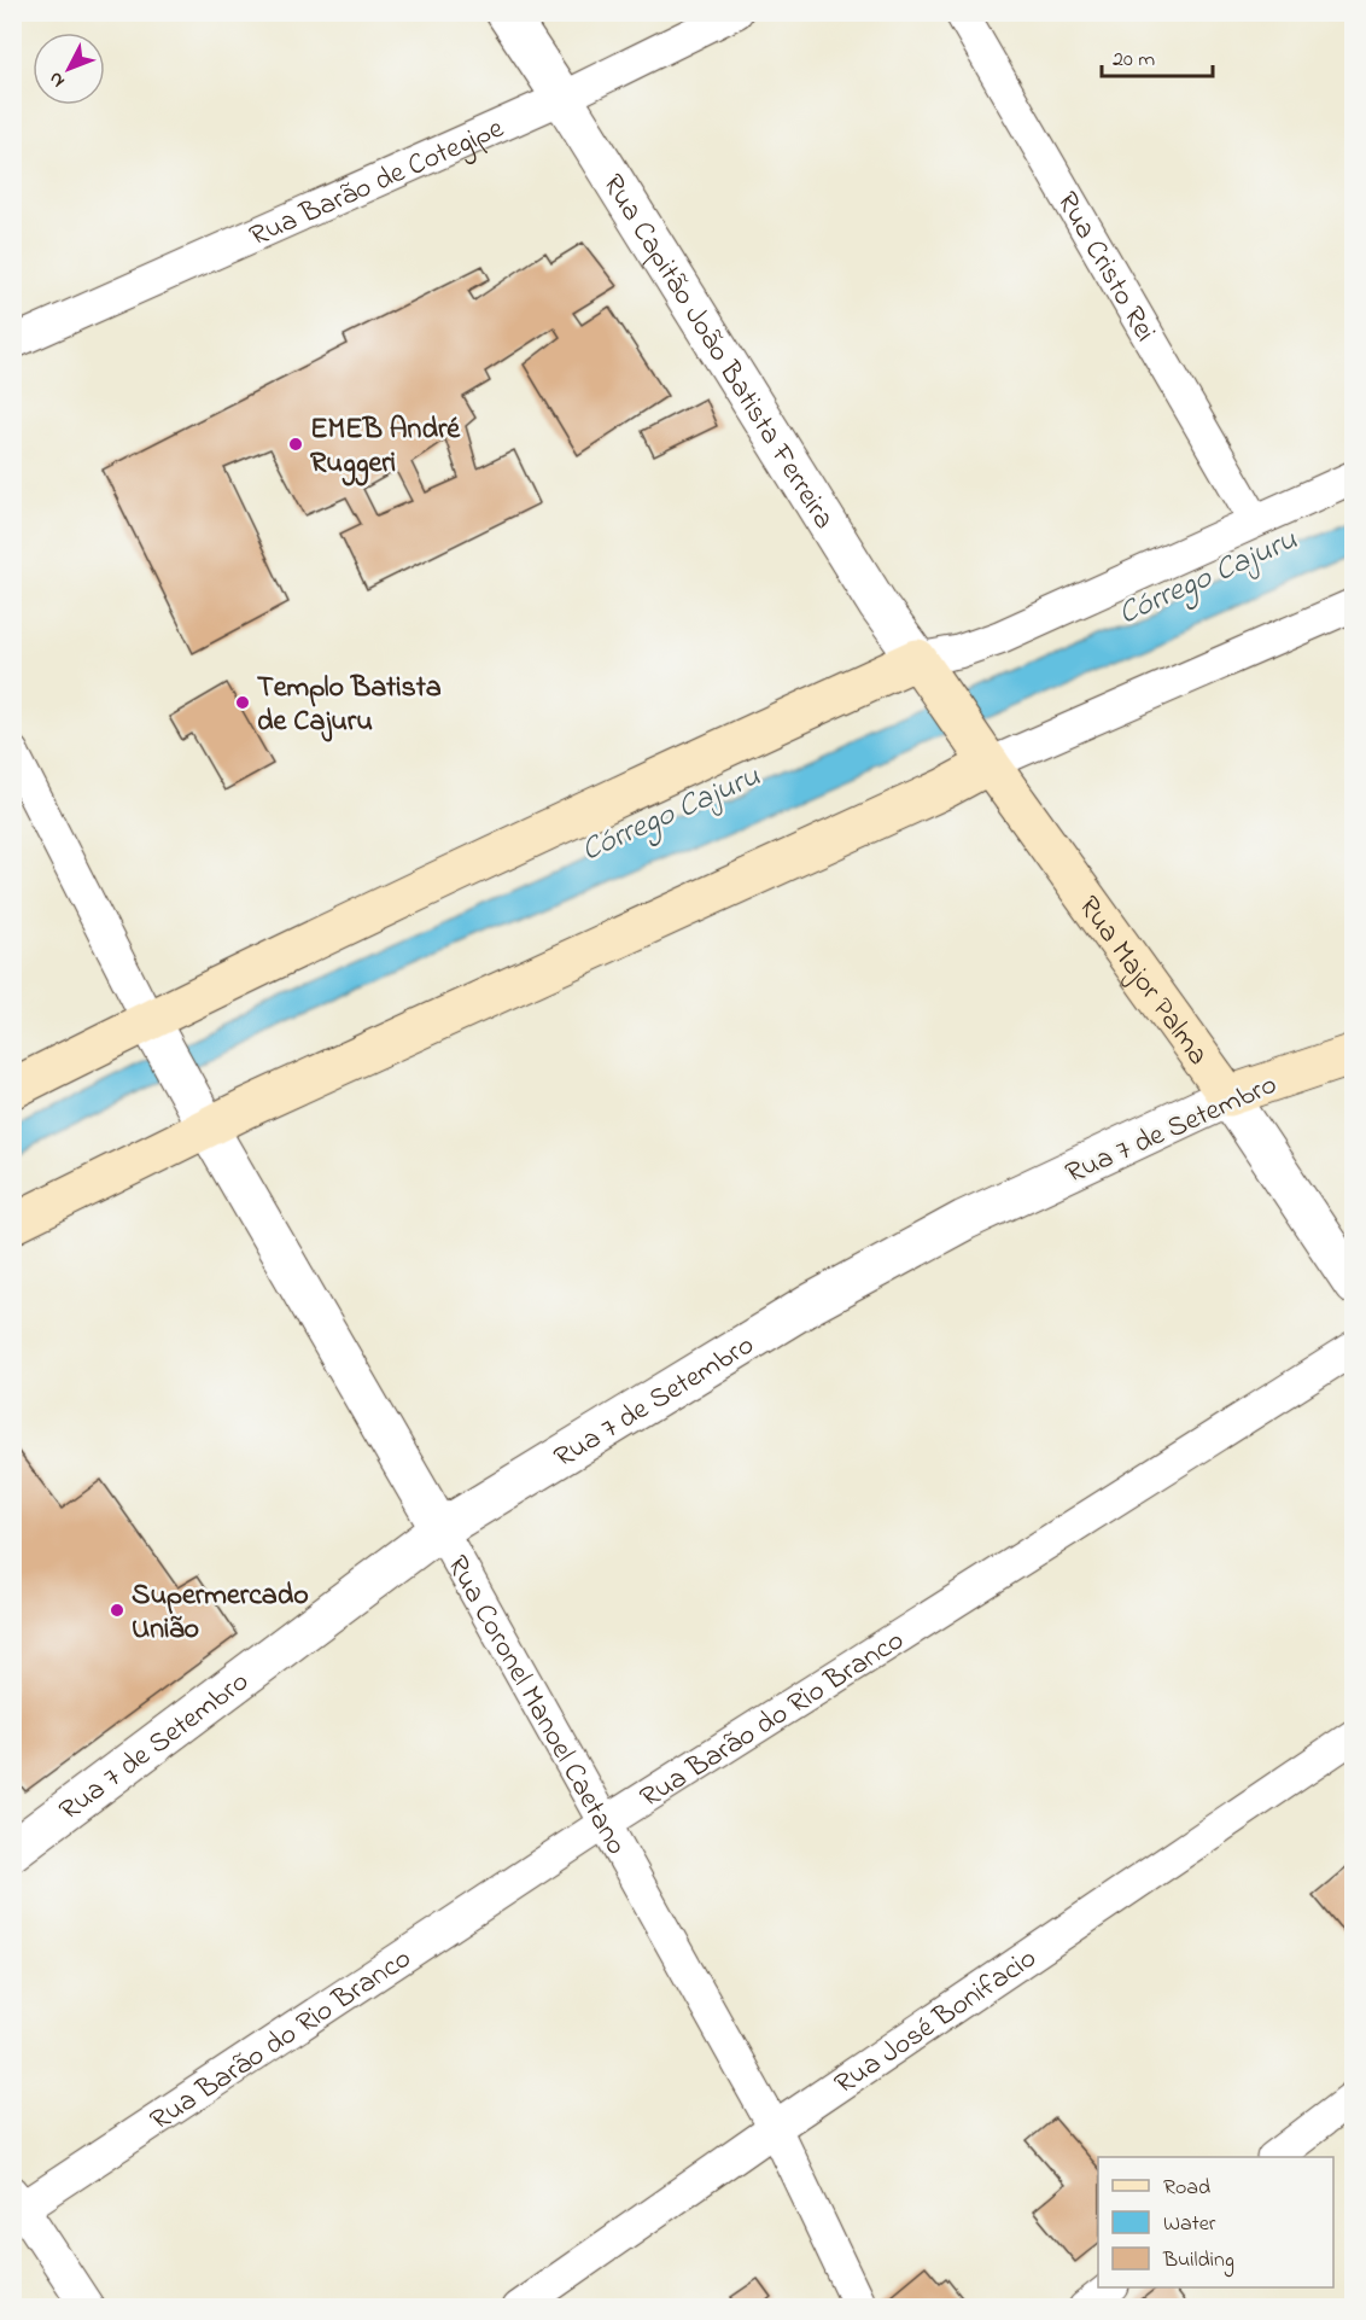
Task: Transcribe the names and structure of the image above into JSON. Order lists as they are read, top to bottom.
{
  "streets": {
    "main road": ["Rua Major Palma", "Rua 7 de Setembro"],
    "street": [
      "Rua Barão de Cotegipe",
      "Rua Cristo Rei",
      "Rua Capitão João Batista Ferreira",
      "Rua Coronel Manoel Caetano",
      "Rua Barão do Rio Branco",
      "Rua José Bonifacio"
    ]
  },
  "crossings": [
    ["Rua Barão de Cotegipe", "Rua Capitão João Batista Ferreira"],
    ["Rua Capitão João Batista Ferreira", "Rua Major Palma"],
    ["Rua Major Palma", "Rua 7 de Setembro"],
    ["Rua 7 de Setembro", "Rua Coronel Manoel Caetano"],
    ["Rua Coronel Manoel Caetano", "Rua Barão do Rio Branco"],
    ["Rua Coronel Manoel Caetano", "Rua José Bonifacio"]
  ],
  "water": ["Córrego Cajuru"],
  "places": ["EMEB André Ruggeri", "Templo Batista de Cajuru", "Supermercado União"],
  "legend": ["Road", "Water", "Building"],
  "scale_bar": "20 m",
  "north": "bottom left"
}
